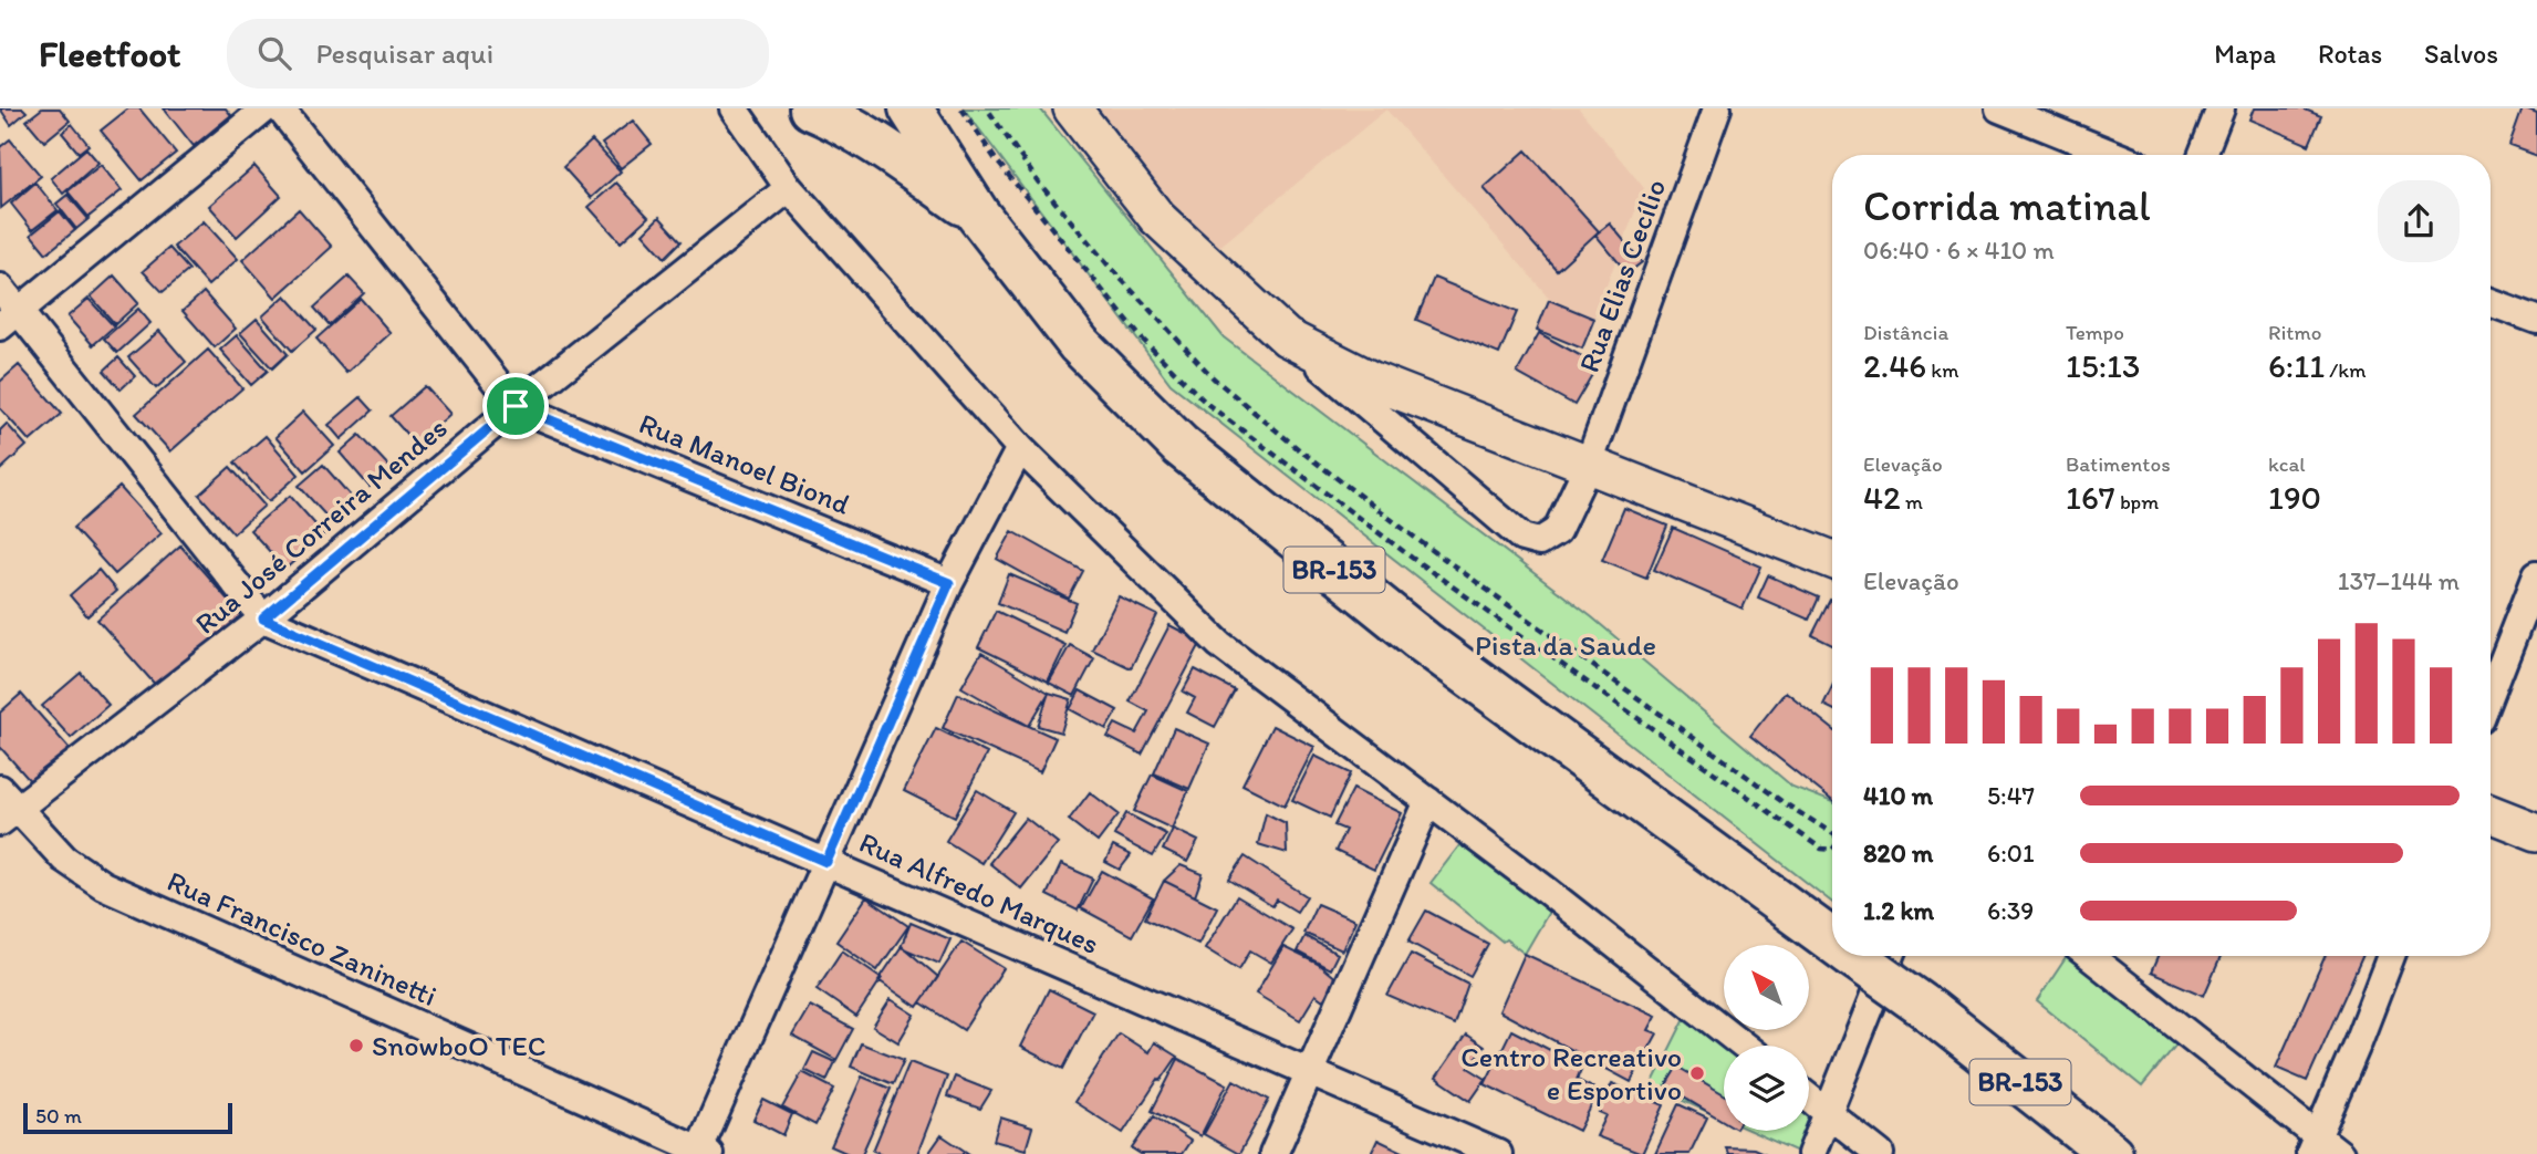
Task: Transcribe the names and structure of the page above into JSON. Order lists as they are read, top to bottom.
{
  "streets": {
    "highway": ["BR-153"],
    "street": [
      "Rua Elias Cecílio",
      "Rua Manoel Biond",
      "Rua José Correira Mendes",
      "Rua Alfredo Marques",
      "Rua Francisco Zaninetti"
    ]
  },
  "crossings": [
    ["Rua Manoel Biond", "Rua José Correira Mendes"],
    ["Rua José Correira Mendes", "Rua Alfredo Marques"],
    ["Rua José Correira Mendes", "Rua Francisco Zaninetti"]
  ],
  "parks": ["Pista da Saude"],
  "places": ["SnowboO TEC", "Centro Recreativo e Esportivo"],
  "scale_bar": "50 m",
  "north": "top left",
  "page": {
    "header": "Fleetfoot",
    "search": "Pesquisar aqui",
    "nav": ["Mapa", "Rotas", "Salvos"],
    "heading": ["Corrida matinal", "06:40 · 6 × 410 m"],
    "stats": [
      ["Distância", "2.46 km"],
      ["Tempo", "15:13"],
      ["Ritmo", "6:11 /km"],
      ["Elevação", "42 m"],
      ["Batimentos", "167 bpm"],
      ["kcal", "190"]
    ],
    "chart": ["Elevação", "137–144 m"],
    "list": [
      {
        "name": "410 m",
        "note": "5:47"
      },
      {
        "name": "820 m",
        "note": "6:01"
      },
      {
        "name": "1.2 km",
        "note": "6:39"
      }
    ],
    "scale": "50 m"
  }
}
